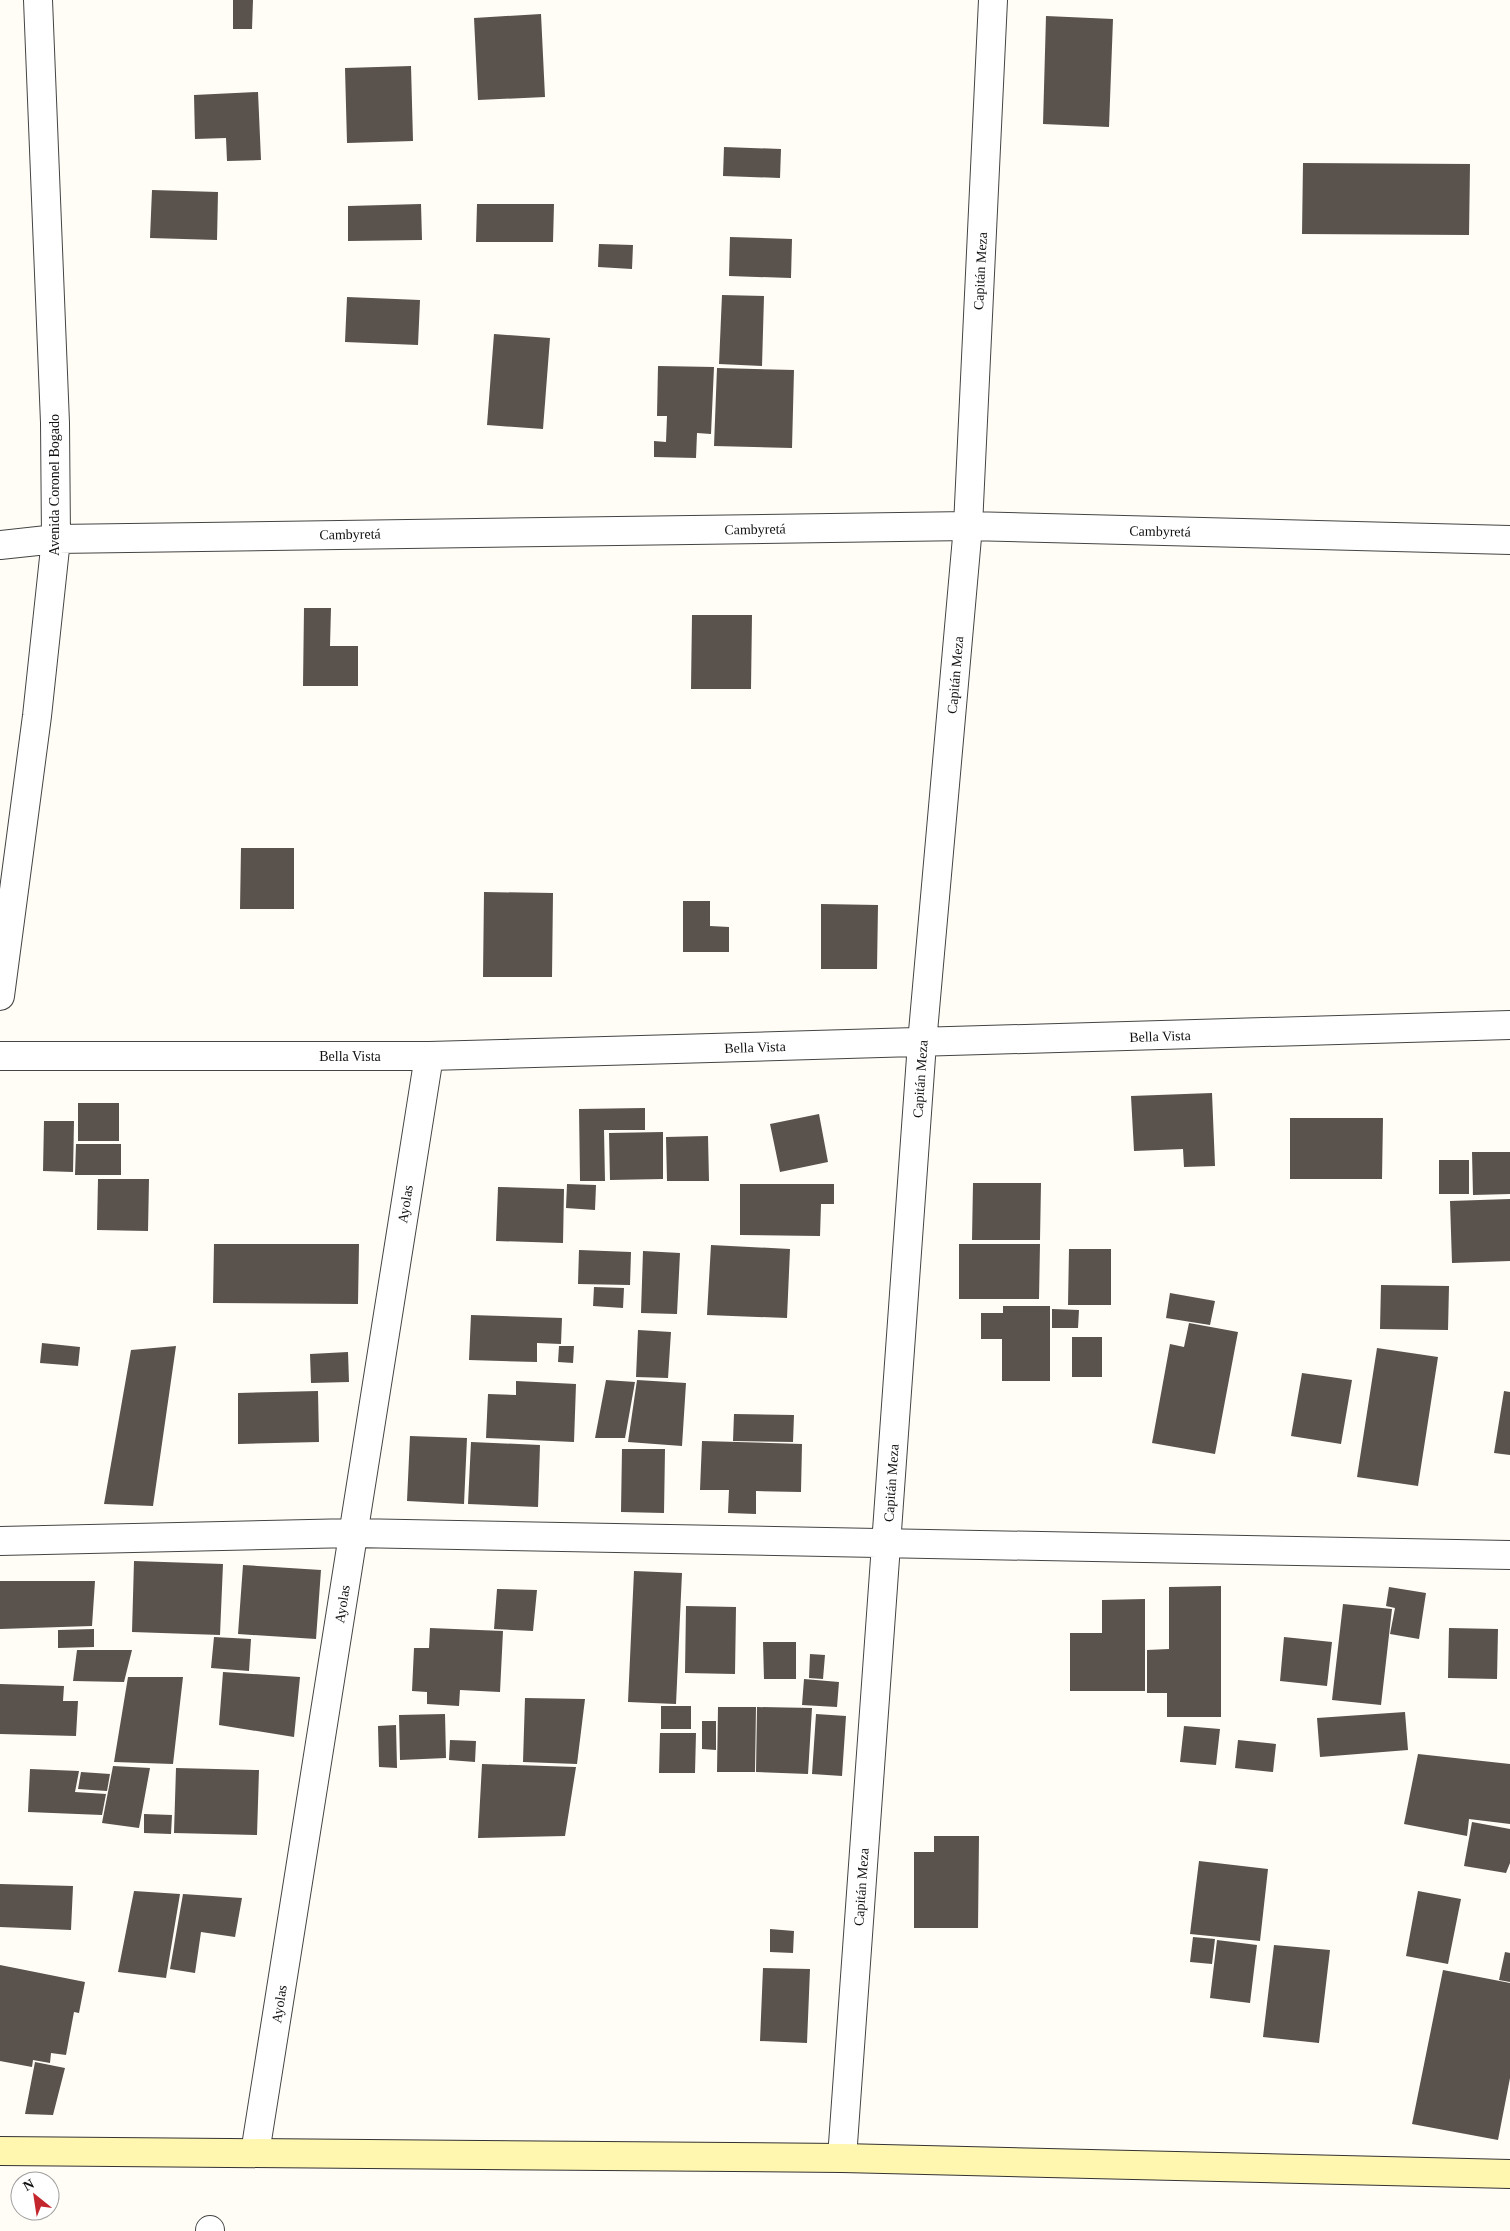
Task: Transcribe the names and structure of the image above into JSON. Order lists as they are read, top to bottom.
{
  "streets": {
    "street": [
      "Capitán Meza",
      "Avenida Coronel Bogado",
      "Cambyretá",
      "Bella Vista",
      "Ayolas"
    ]
  },
  "crossings": [
    ["Capitán Meza", "Cambyretá"],
    ["Capitán Meza", "Bella Vista"],
    ["Avenida Coronel Bogado", "Cambyretá"],
    ["Bella Vista", "Ayolas"]
  ],
  "north": "top left"
}
